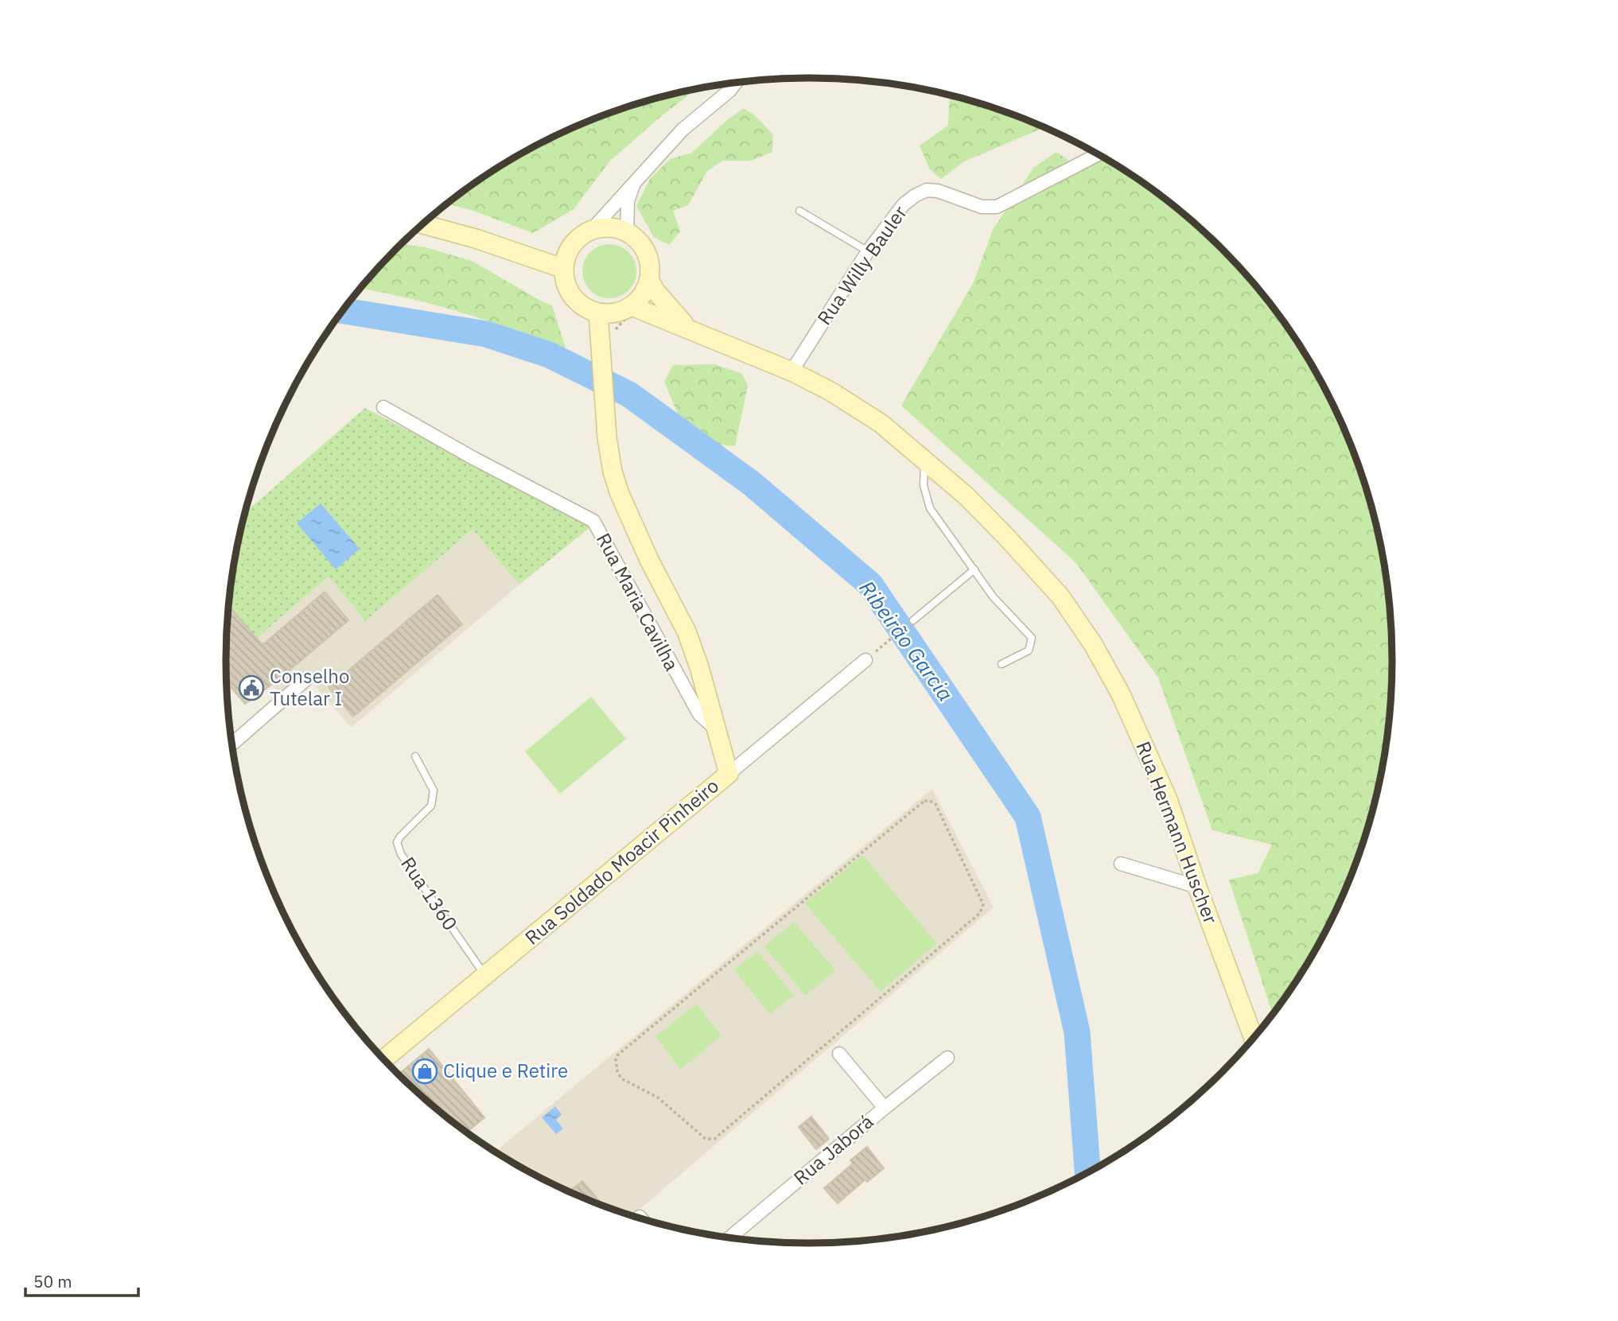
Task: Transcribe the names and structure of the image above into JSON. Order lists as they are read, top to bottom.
{
  "streets": {
    "main road": ["Rua Maria Cavilha", "Rua Hermann Huscher", "Rua Soldado Moacir Pinheiro"],
    "street": ["Rua Willy Bauler", "Rua Jaborá"],
    "lane": ["Rua 1360"]
  },
  "crossings": [
    ["Rua Willy Bauler", "Rua Hermann Huscher"],
    ["Rua Maria Cavilha", "Rua Soldado Moacir Pinheiro"],
    ["Rua Soldado Moacir Pinheiro", "Rua 1360"]
  ],
  "water": ["Ribeirão Garcia"],
  "places": {
    "public building": ["Conselho Tutelar I"],
    "shop": ["Clique e Retire"]
  },
  "scale_bar": "50 m"
}
